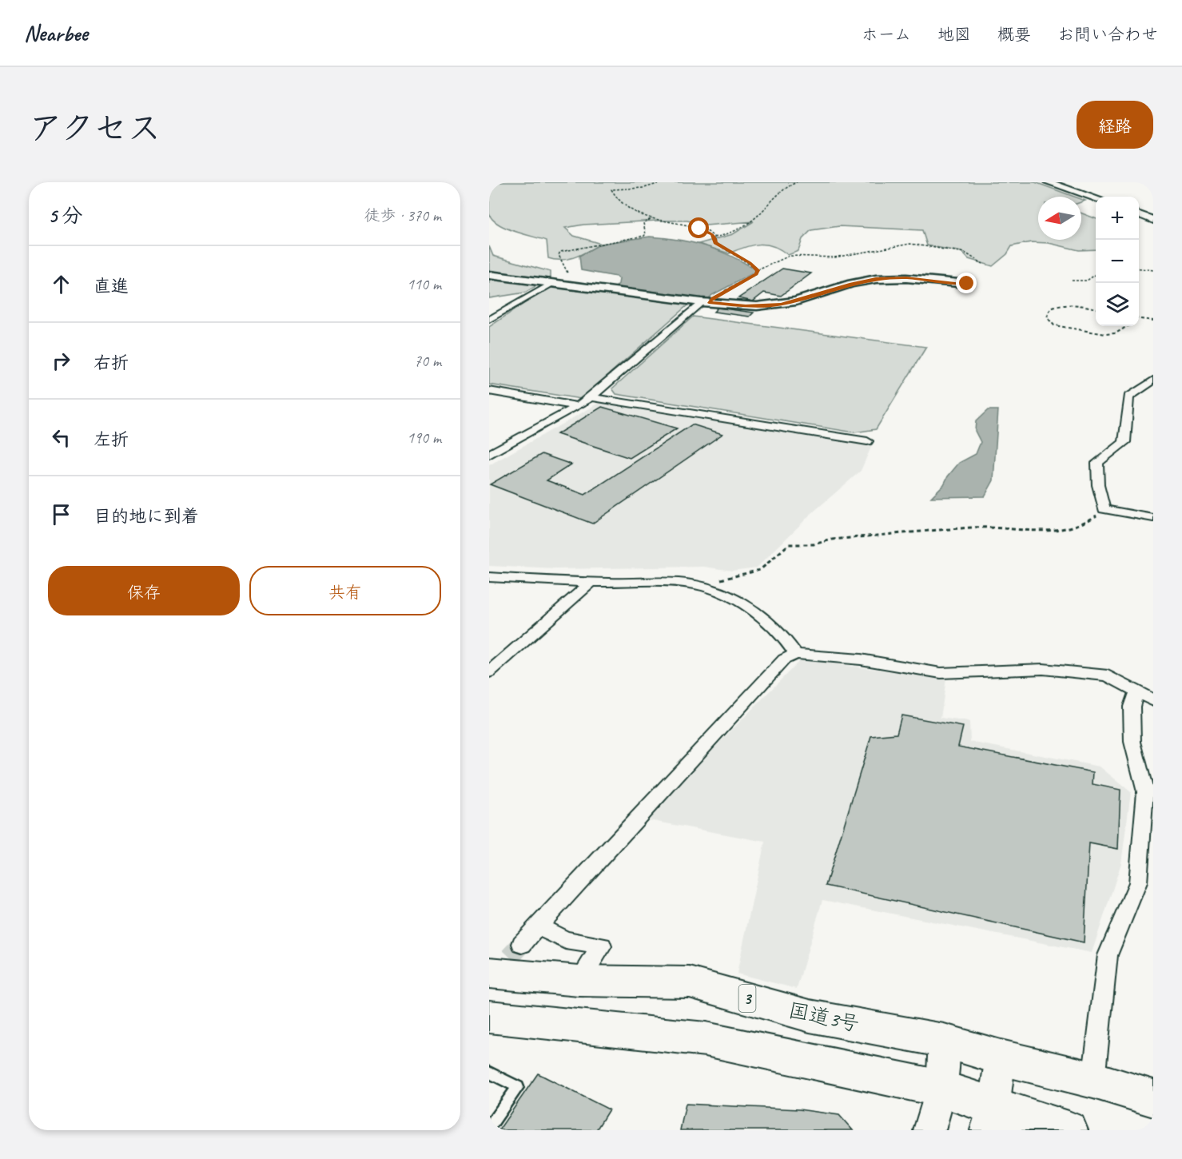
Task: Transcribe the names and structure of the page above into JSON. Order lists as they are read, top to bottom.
{
  "streets": {
    "highway": ["3", "国道3号"]
  },
  "north": "left",
  "page": {
    "header": "Nearbee",
    "nav": [
      "ホーム",
      "地図",
      "概要",
      "お問い合わせ"
    ],
    "title": "アクセス",
    "buttons": [
      "経路",
      ["保存", "共有"]
    ],
    "heading": ["5 分", "徒歩 · 370 m"],
    "map_buttons": ["+", "−"],
    "list": [
      ["直進", "110 m"],
      ["右折", "70 m"],
      ["左折", "190 m"],
      "目的地に到着"
    ]
  }
}
